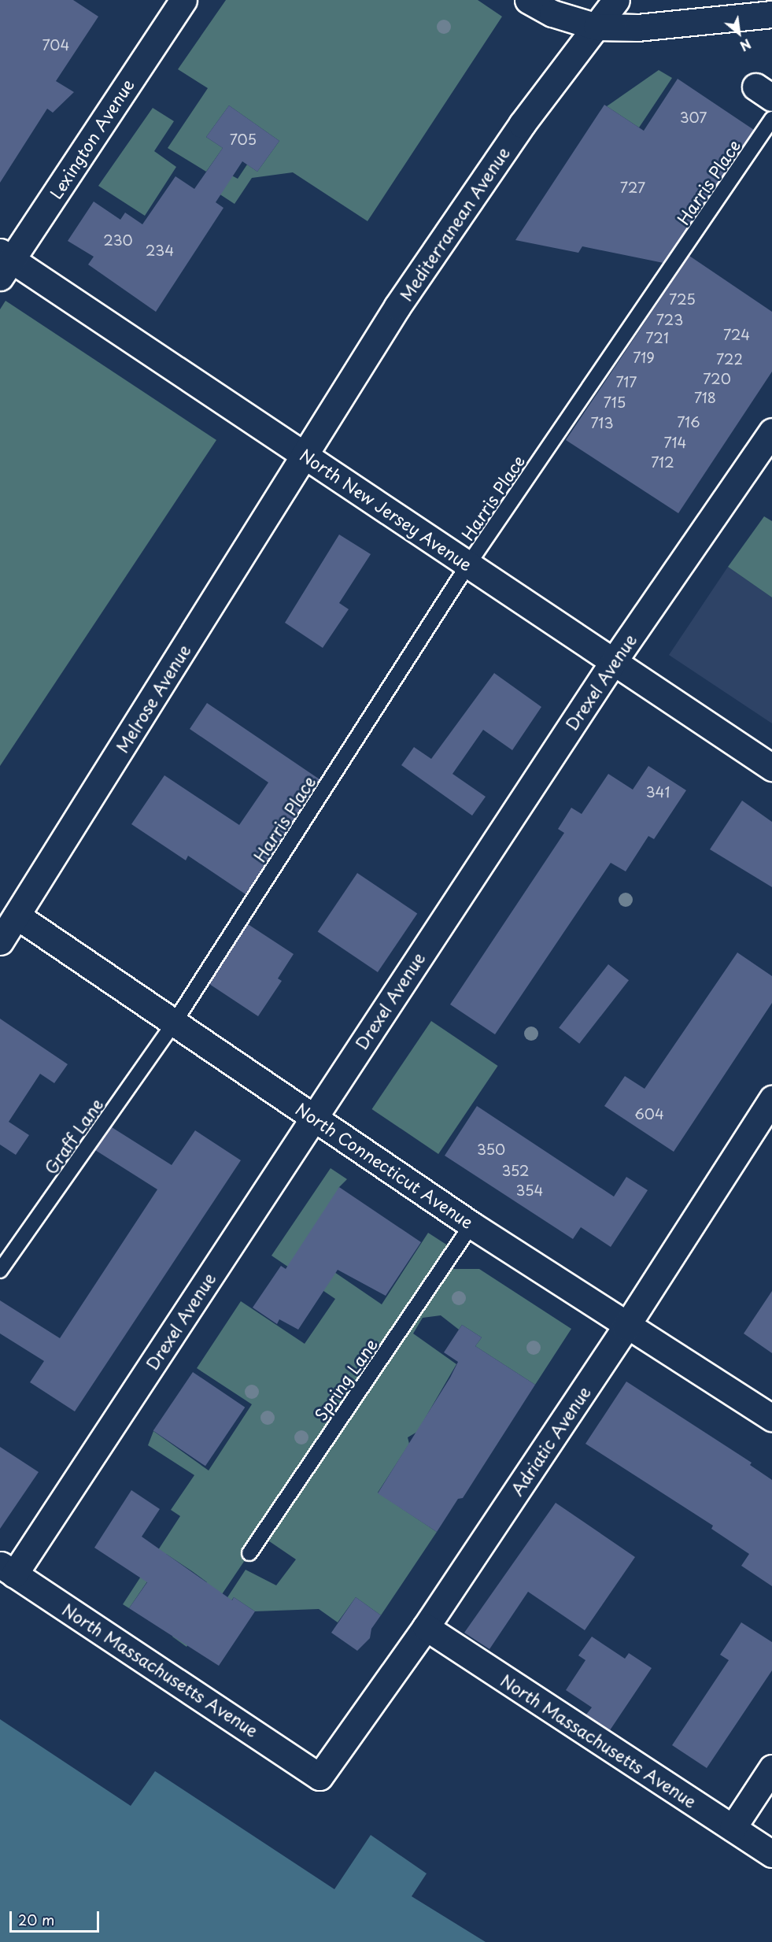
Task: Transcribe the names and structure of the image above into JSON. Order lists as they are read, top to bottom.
{
  "streets": {
    "main road": [
      "Lexington Avenue",
      "Mediterranean Avenue",
      "North New Jersey Avenue",
      "Drexel Avenue",
      "Melrose Avenue",
      "North Connecticut Avenue",
      "Adriatic Avenue",
      "North Massachusetts Avenue"
    ],
    "lane": ["Harris Place", "Graff Lane", "Spring Lane"]
  },
  "crossings": [
    ["Lexington Avenue", "North New Jersey Avenue"],
    ["Harris Place", "North New Jersey Avenue"],
    ["Harris Place", "Graff Lane"],
    ["Harris Place", "North Connecticut Avenue"],
    ["Mediterranean Avenue", "North New Jersey Avenue"],
    ["Mediterranean Avenue", "Melrose Avenue"],
    ["North New Jersey Avenue", "Drexel Avenue"],
    ["North New Jersey Avenue", "Melrose Avenue"],
    ["Drexel Avenue", "North Connecticut Avenue"],
    ["Drexel Avenue", "North Massachusetts Avenue"],
    ["Melrose Avenue", "North Connecticut Avenue"],
    ["Graff Lane", "North Connecticut Avenue"],
    ["North Connecticut Avenue", "Spring Lane"],
    ["North Connecticut Avenue", "Adriatic Avenue"],
    ["Adriatic Avenue", "North Massachusetts Avenue"]
  ],
  "house_numbers": [
    "704",
    "307",
    "705",
    "727",
    "230",
    "234",
    "725",
    "723",
    "724",
    "721",
    "719",
    "722",
    "720",
    "717",
    "718",
    "715",
    "716",
    "713",
    "714",
    "712",
    "341",
    "604",
    "350",
    "352",
    "354"
  ],
  "scale_bar": "20 m",
  "north": "bottom right"
}
